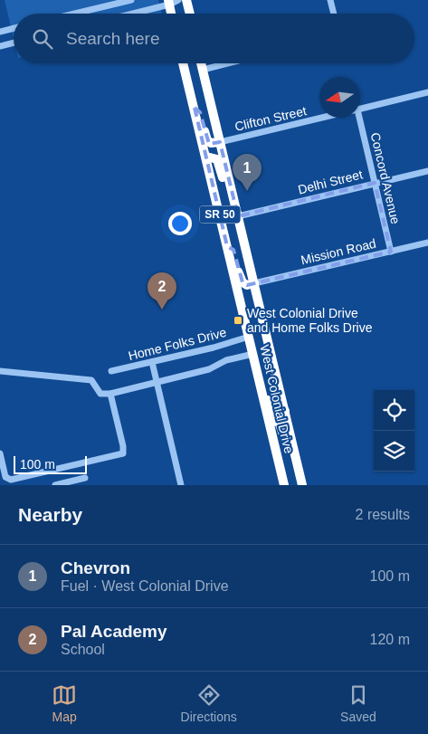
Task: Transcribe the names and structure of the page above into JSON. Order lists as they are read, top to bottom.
{
  "streets": {
    "highway": ["SR 50", "West Colonial Drive"],
    "street": [
      "Clifton Street",
      "Concord Avenue",
      "Delhi Street",
      "Mission Road",
      "Home Folks Drive"
    ]
  },
  "crossings": [
    ["Clifton Street", "West Colonial Drive"],
    ["Concord Avenue", "Delhi Street"],
    ["Concord Avenue", "Mission Road"],
    ["Delhi Street", "West Colonial Drive"],
    ["Mission Road", "West Colonial Drive"],
    ["Home Folks Drive", "West Colonial Drive"]
  ],
  "places": {
    "transit": ["West Colonial Drive and Home Folks Drive"]
  },
  "scale_bar": "100 m",
  "north": "left",
  "page": {
    "search": "Search here",
    "pins": ["1", "2"],
    "scale": "100 m",
    "heading": ["Nearby", "2 results"],
    "list": [
      {
        "mark": "1",
        "name": "Chevron",
        "note": "Fuel · West Colonial Drive",
        "value": "100 m"
      },
      {
        "mark": "2",
        "name": "Pal Academy",
        "note": "School",
        "value": "120 m"
      }
    ],
    "nav": ["Map", "Directions", "Saved"]
  }
}
